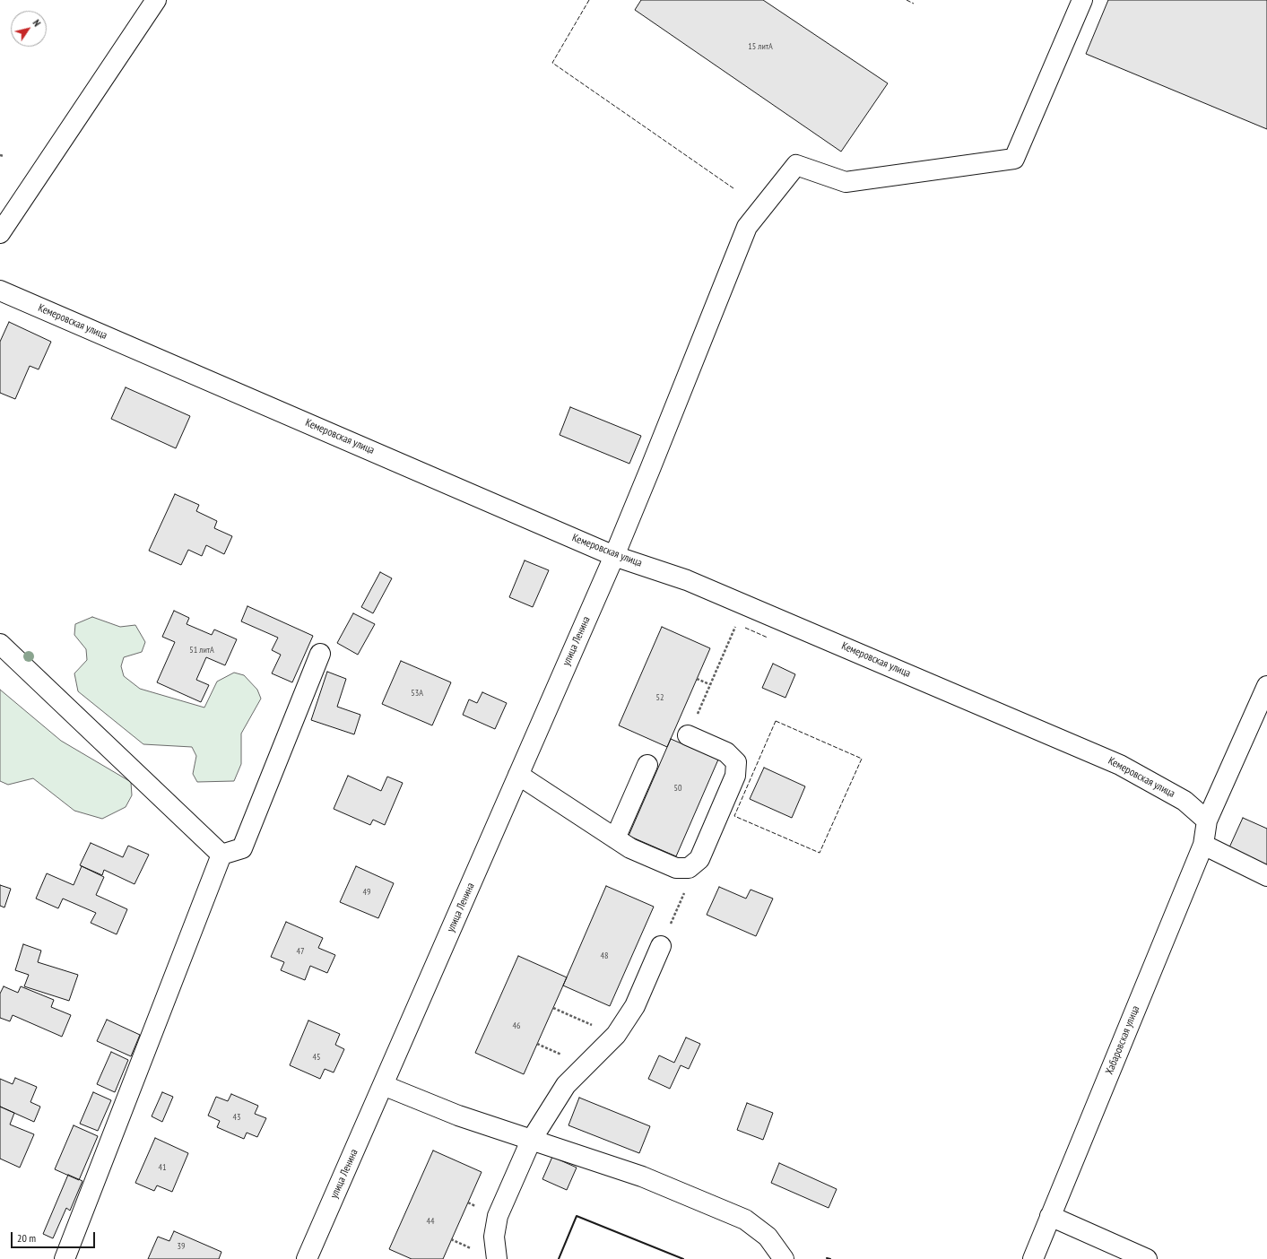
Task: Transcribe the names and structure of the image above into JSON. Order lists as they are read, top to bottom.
{
  "streets": {
    "street": ["Кемеровская улица", "улица Ленина", "Хабаровская улица"]
  },
  "crossings": [
    ["Кемеровская улица", "улица Ленина"],
    ["Кемеровская улица", "Хабаровская улица"]
  ],
  "house_numbers": [
    "15 литА",
    "51 литА",
    "53А",
    "52",
    "50",
    "49",
    "47",
    "48",
    "46",
    "45",
    "43",
    "41",
    "44",
    "39"
  ],
  "scale_bar": "20 m",
  "north": "top right"
}
